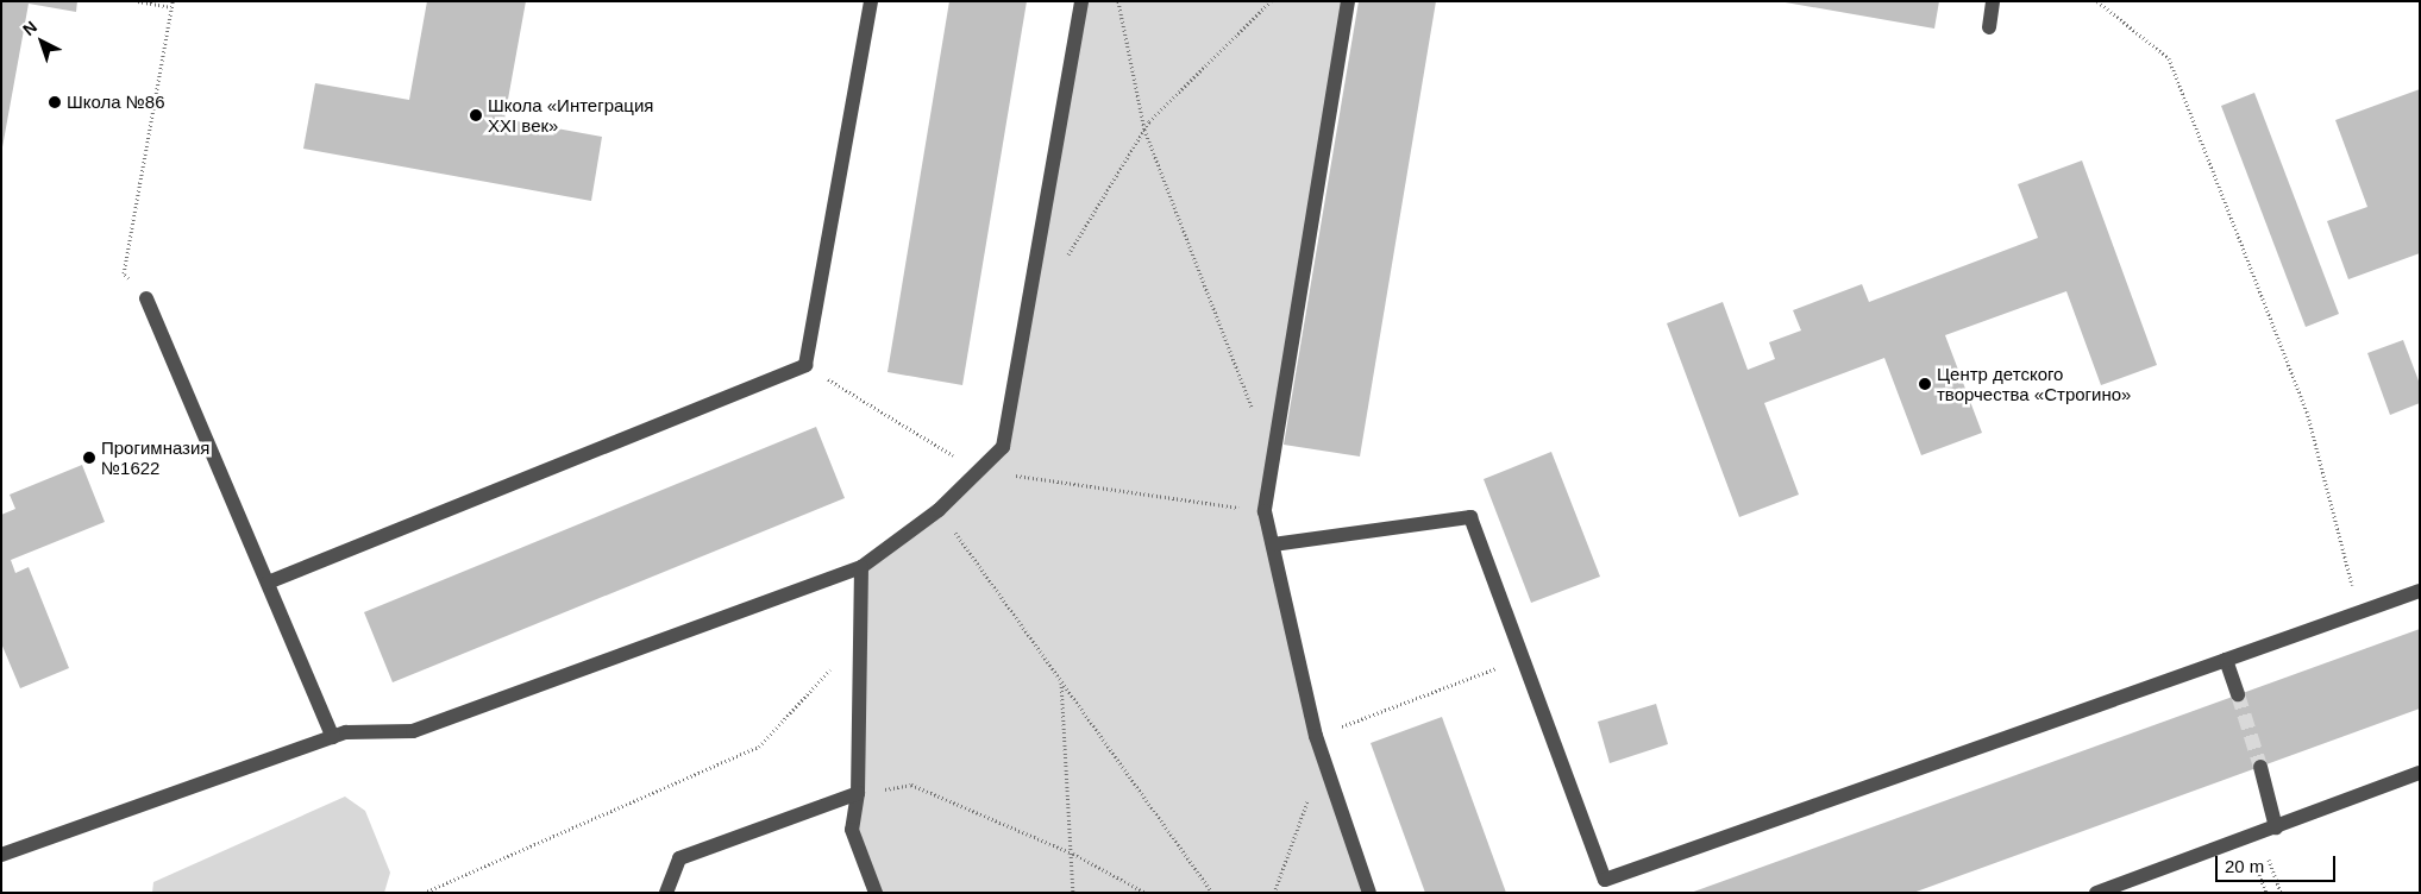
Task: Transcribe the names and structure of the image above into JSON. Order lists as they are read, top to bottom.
{
  "places": [
    "Школа №86",
    "Школа «Интеграция XXI век»",
    "Центр детского творчества «Строгино»",
    "Прогимназия №1622"
  ],
  "scale_bar": "20 m",
  "north": "top left"
}
